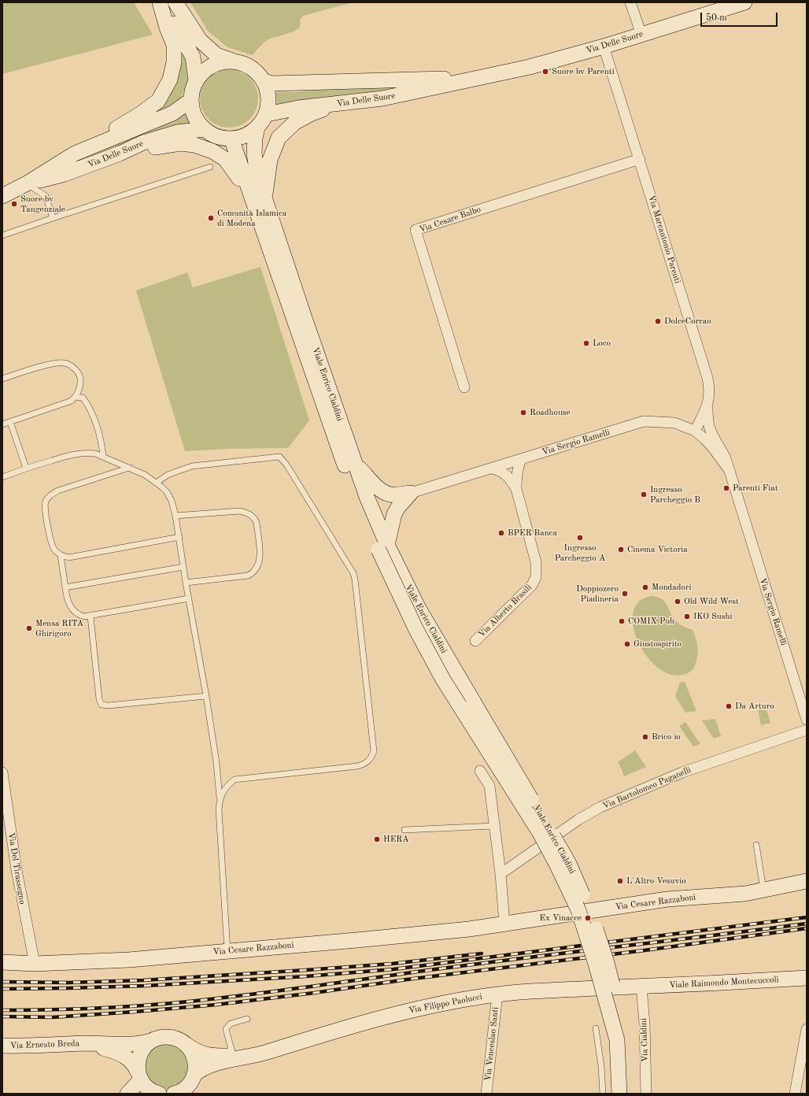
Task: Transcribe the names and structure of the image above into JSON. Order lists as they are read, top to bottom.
{
  "streets": {
    "street": [
      "Via Delle Suore",
      "Via Cesare Balbo",
      "Via Marcantonio Parenti",
      "Viale Enrico Cialdini",
      "Via Sergio Ramelli",
      "Via Alberto Brasili",
      "Via Bartolomeo Paganelli",
      "Via Del Tirassegno",
      "Via Cesare Razzaboni",
      "Viale Raimondo Montecuccoli",
      "Via Filippo Paolucci",
      "Via Cialdini",
      "Via Venceslao Santi",
      "Via Ernesto Breda"
    ]
  },
  "crossings": [
    ["Via Delle Suore", "Via Marcantonio Parenti"],
    ["Via Delle Suore", "Viale Enrico Cialdini"],
    ["Via Cesare Balbo", "Via Marcantonio Parenti"],
    ["Via Marcantonio Parenti", "Via Sergio Ramelli"],
    ["Via Sergio Ramelli", "Via Alberto Brasili"],
    ["Via Del Tirassegno", "Via Cesare Razzaboni"],
    ["Viale Raimondo Montecuccoli", "Via Filippo Paolucci"],
    ["Viale Raimondo Montecuccoli", "Via Cialdini"],
    ["Via Filippo Paolucci", "Via Cialdini"],
    ["Via Filippo Paolucci", "Via Venceslao Santi"],
    ["Via Filippo Paolucci", "Via Ernesto Breda"]
  ],
  "places": [
    "Suore bv Parenti",
    "Suore bv Tangenziale",
    "Comunità Islamica di Modena",
    "DolceCorrao",
    "Loco",
    "Roadhouse",
    "Parenti Fiat",
    "Ingresso Parcheggio B",
    "BPER Banca",
    "Ingresso Parcheggio A",
    "Cinema Victoria",
    "Mondadori",
    "Doppiozero Piadineria",
    "Old Wild West",
    "IKO Sushi",
    "COMIX Pub",
    "Mensa RITA Ghirigoro",
    "Giustospirito",
    "Da Arturo",
    "Brico io",
    "HERA",
    "L'Altro Vesuvio",
    "Ex Vinacce"
  ],
  "scale_bar": "50 m"
}
